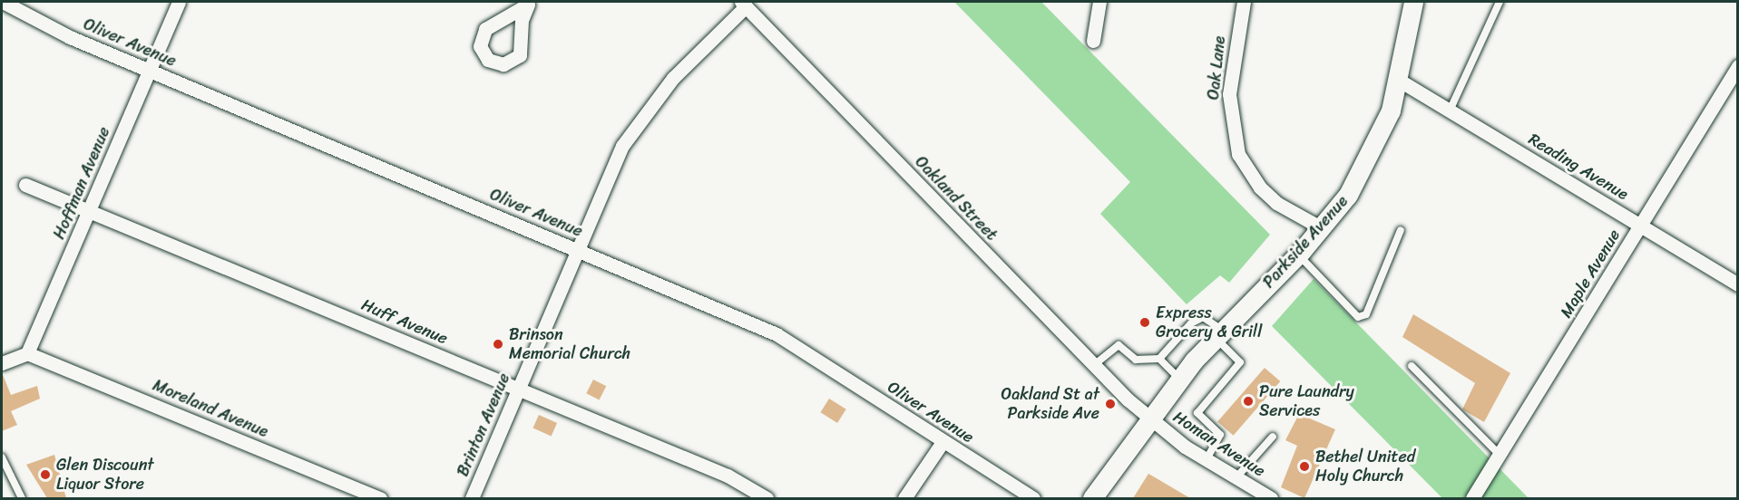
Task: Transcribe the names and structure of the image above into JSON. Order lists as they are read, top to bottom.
{
  "streets": {
    "main road": ["Parkside Avenue"],
    "street": [
      "Oliver Avenue",
      "Oak Lane",
      "Reading Avenue",
      "Hoffman Avenue",
      "Oakland Street",
      "Maple Avenue",
      "Huff Avenue",
      "Moreland Avenue",
      "Brinton Avenue",
      "Homan Avenue"
    ]
  },
  "crossings": [
    ["Oliver Avenue", "Hoffman Avenue"],
    ["Oliver Avenue", "Brinton Avenue"],
    ["Oak Lane", "Parkside Avenue"],
    ["Reading Avenue", "Parkside Avenue"],
    ["Reading Avenue", "Maple Avenue"],
    ["Hoffman Avenue", "Huff Avenue"],
    ["Hoffman Avenue", "Moreland Avenue"],
    ["Oakland Street", "Parkside Avenue"],
    ["Oakland Street", "Brinton Avenue"],
    ["Oakland Street", "Homan Avenue"],
    ["Parkside Avenue", "Homan Avenue"],
    ["Huff Avenue", "Brinton Avenue"]
  ],
  "places": [
    "Express Grocery & Grill",
    "Brinson Memorial Church",
    "Pure Laundry Services",
    "Oakland St at Parkside Ave",
    "Bethel United Holy Church",
    "Glen Discount Liquor Store"
  ]
}
